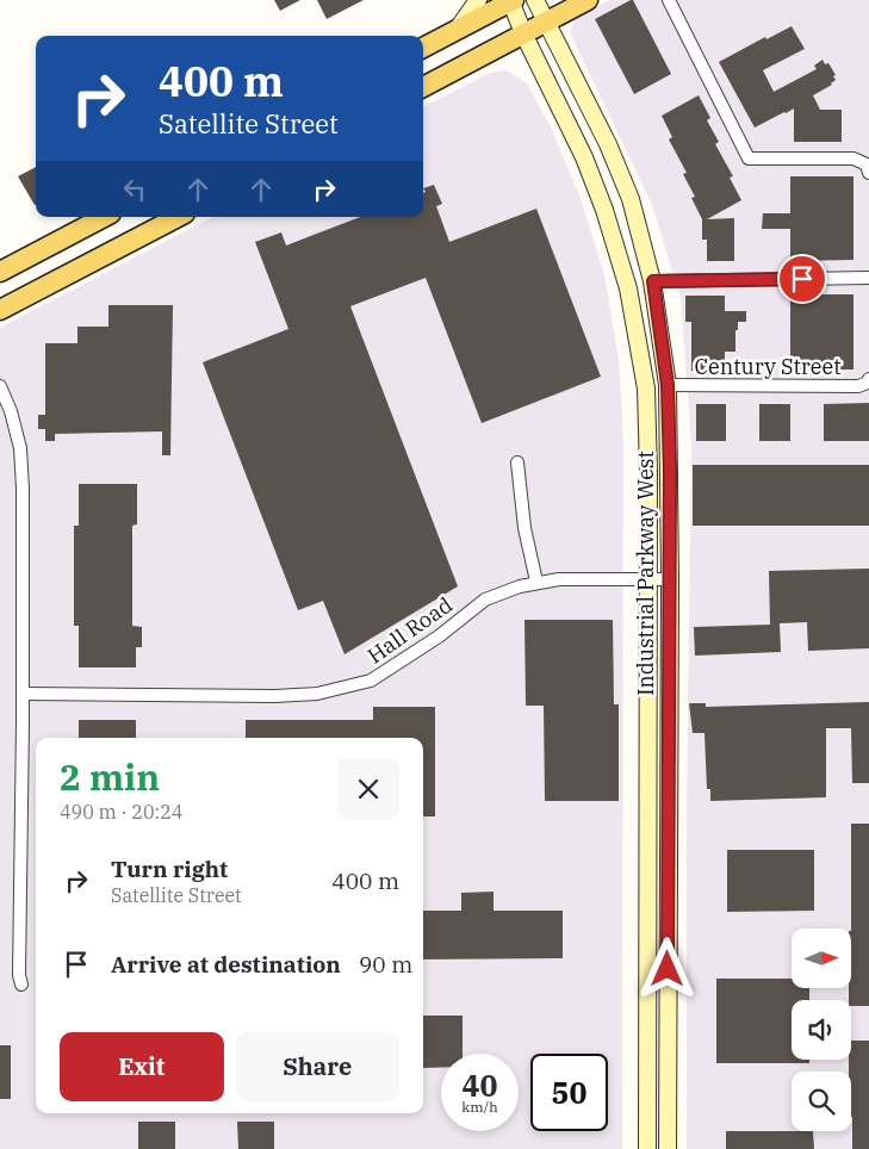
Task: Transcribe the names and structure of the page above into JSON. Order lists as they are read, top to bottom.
{
  "streets": {
    "main road": ["Industrial Parkway West"],
    "street": ["Century Street", "Hall Road"]
  },
  "crossings": [
    ["Century Street", "Industrial Parkway West"],
    ["Industrial Parkway West", "Hall Road"]
  ],
  "north": "right",
  "page": {
    "turn": ["400 m", "Satellite Street"],
    "heading": ["2 min", "490 m · 20:24"],
    "list": [
      {
        "name": "Turn right",
        "note": "Satellite Street",
        "value": "400 m"
      },
      {
        "name": "Arrive at destination",
        "value": "90 m"
      }
    ],
    "buttons": ["Exit", "Share"],
    "speed": "40 km/h",
    "limit": "50"
  }
}
